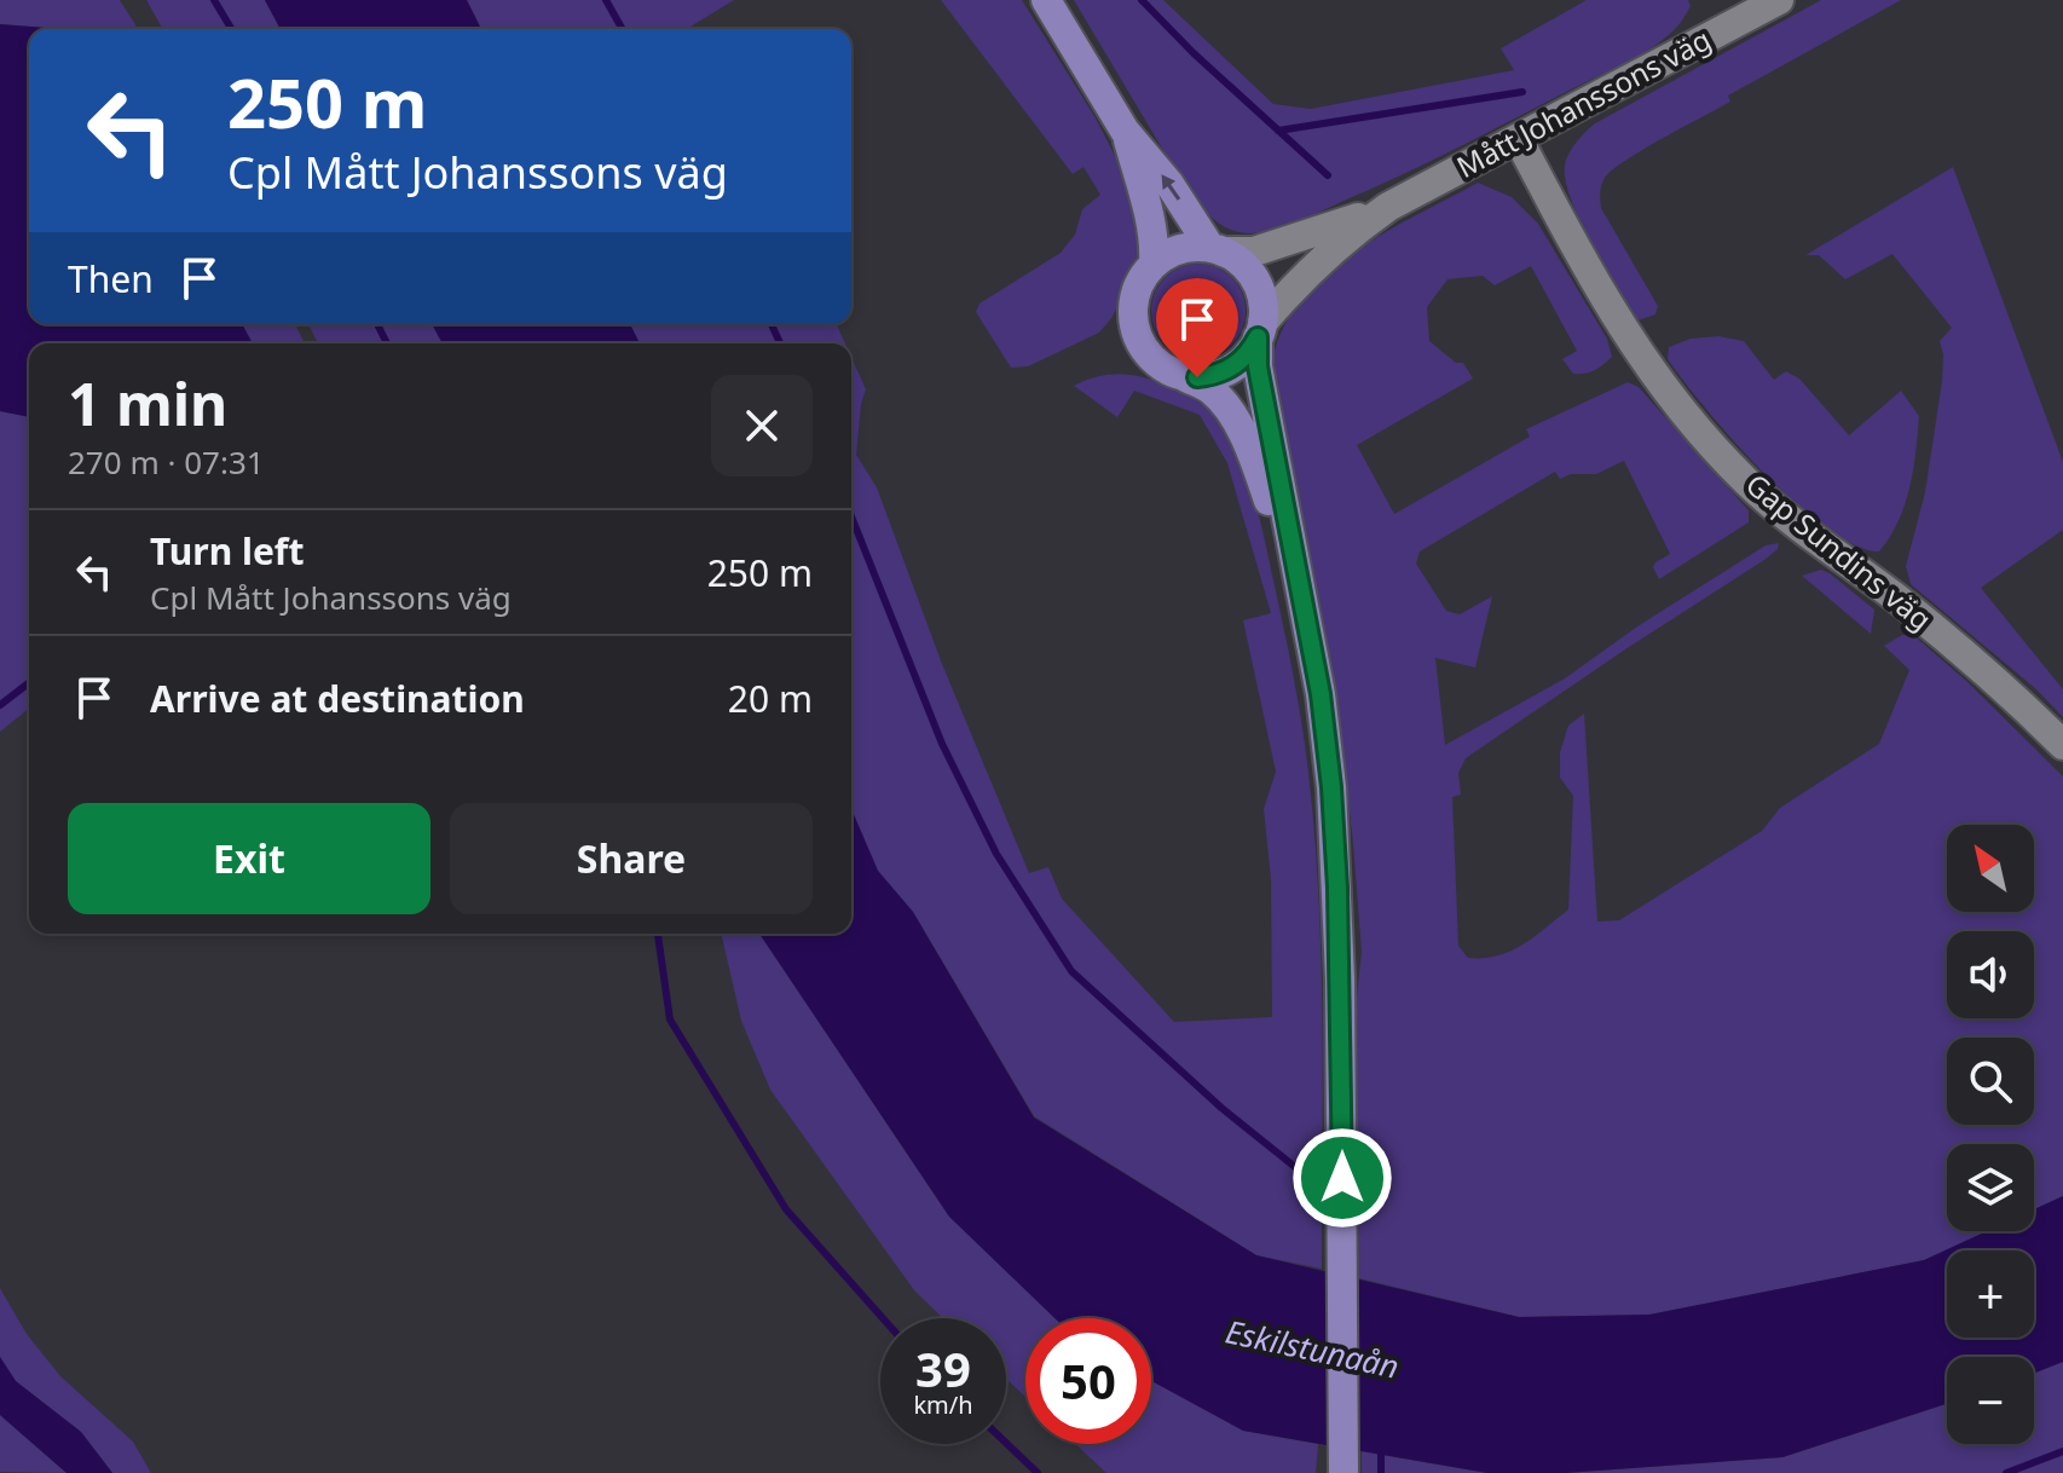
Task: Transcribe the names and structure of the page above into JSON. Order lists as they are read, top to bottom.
{
  "streets": {
    "street": ["Mått Johanssons väg", "Gap Sundins väg"]
  },
  "crossings": [
    ["Mått Johanssons väg", "Gap Sundins väg"]
  ],
  "water": ["Eskilstunaån"],
  "north": "top left",
  "page": {
    "turn": ["250 m", "Cpl Mått Johanssons väg"],
    "then": "Then",
    "heading": ["1 min", "270 m · 07:31"],
    "list": [
      {
        "name": "Turn left",
        "note": "Cpl Mått Johanssons väg",
        "value": "250 m"
      },
      {
        "name": "Arrive at destination",
        "value": "20 m"
      }
    ],
    "buttons": ["Exit", "Share"],
    "map_buttons": ["+", "−"],
    "speed": "39 km/h",
    "limit": "50"
  }
}
